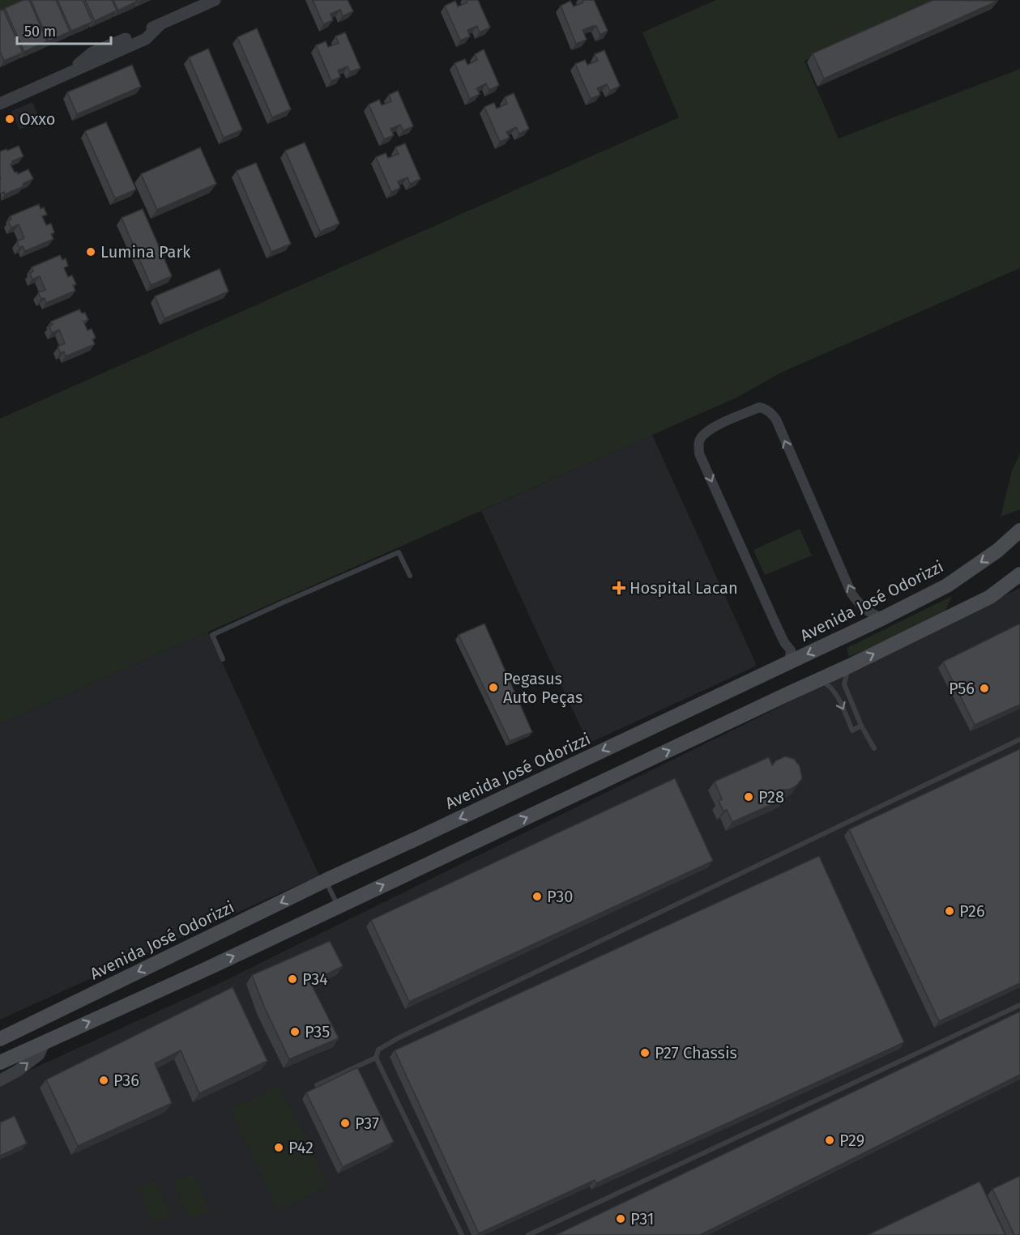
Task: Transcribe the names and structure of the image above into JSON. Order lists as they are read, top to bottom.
{
  "streets": {
    "main road": ["Avenida José Odorizzi"]
  },
  "places": {
    "other": [
      "Oxxo",
      "Lumina Park",
      "Pegasus Auto Peças",
      "P56",
      "P28",
      "P30",
      "P26",
      "P34",
      "P35",
      "P27 Chassis",
      "P36",
      "P37",
      "P29",
      "P42",
      "P31"
    ],
    "health": ["Hospital Lacan"]
  },
  "scale_bar": "50 m"
}
